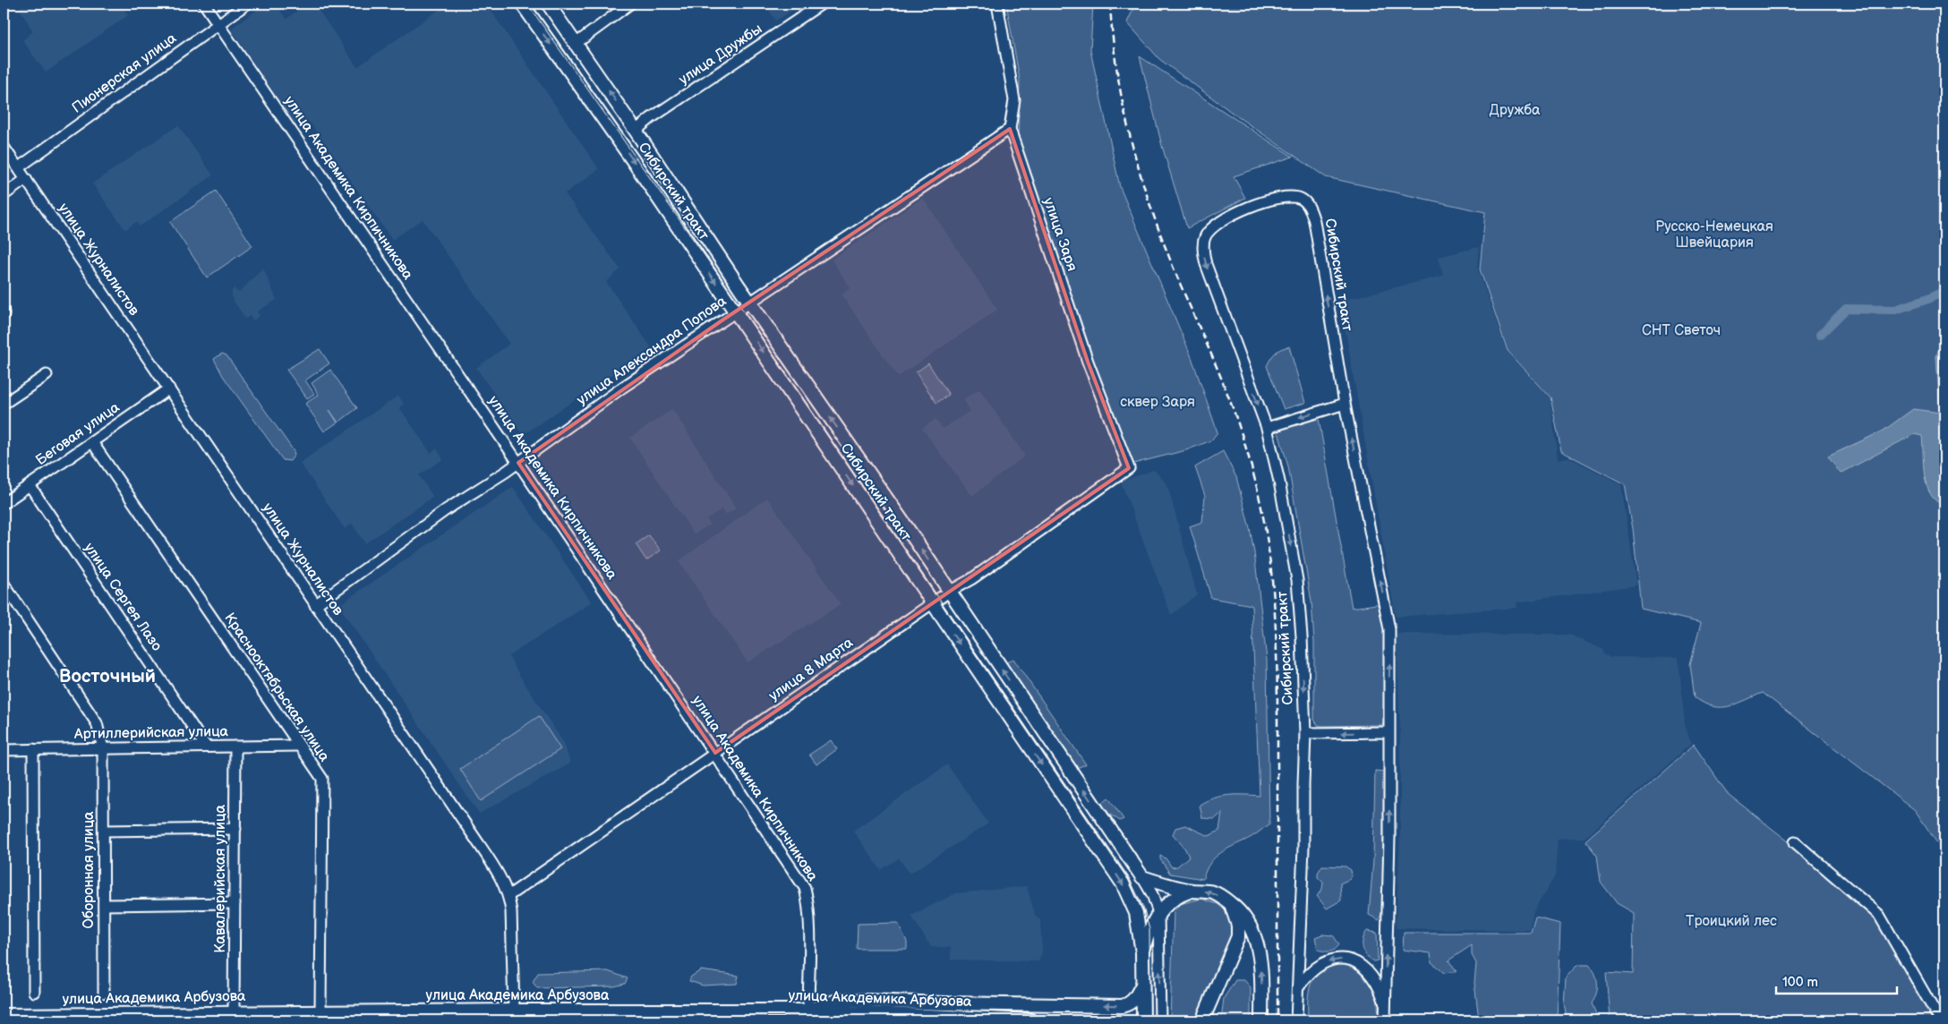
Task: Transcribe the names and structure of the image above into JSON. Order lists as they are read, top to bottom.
{
  "streets": {
    "main road": ["Сибирский тракт", "улица Академика Арбузова"],
    "street": [
      "улица Дружбы",
      "Пионерская улица",
      "улица Академика Кирпичникова",
      "улица Заря",
      "улица Журналистов",
      "улица Александра Попова",
      "Беговая улица",
      "улица Сергея Лазо",
      "улица 8 Марта",
      "Краснооктябрьская улица",
      "Артиллерийская улица",
      "Оборонная улица",
      "Кавалерийская улица"
    ]
  },
  "crossings": [
    ["улица Дружбы", "Сибирский тракт"],
    ["Пионерская улица", "улица Академика Кирпичникова"],
    ["Пионерская улица", "улица Журналистов"],
    ["улица Академика Кирпичникова", "улица Александра Попова"],
    ["улица Академика Кирпичникова", "улица 8 Марта"],
    ["улица Академика Кирпичникова", "улица Академика Арбузова"],
    ["Сибирский тракт", "улица Александра Попова"],
    ["Сибирский тракт", "улица 8 Марта"],
    ["улица Заря", "улица Александра Попова"],
    ["улица Заря", "улица 8 Марта"],
    ["улица Журналистов", "улица Александра Попова"],
    ["улица Журналистов", "Беговая улица"],
    ["улица Журналистов", "улица 8 Марта"],
    ["улица Журналистов", "улица Академика Арбузова"],
    ["Беговая улица", "улица Сергея Лазо"],
    ["Беговая улица", "Краснооктябрьская улица"],
    ["улица Сергея Лазо", "Артиллерийская улица"],
    ["Краснооктябрьская улица", "Артиллерийская улица"],
    ["Краснооктябрьская улица", "улица Академика Арбузова"],
    ["Артиллерийская улица", "Оборонная улица"],
    ["Артиллерийская улица", "Кавалерийская улица"],
    ["Кавалерийская улица", "улица Академика Арбузова"]
  ],
  "districts": ["Восточный"],
  "parks": [
    "Дружба",
    "Русско-Немецкая Швейцария",
    "СНТ Светоч",
    "сквер Заря",
    "Троицкий лес"
  ],
  "scale_bar": "100 m"
}
